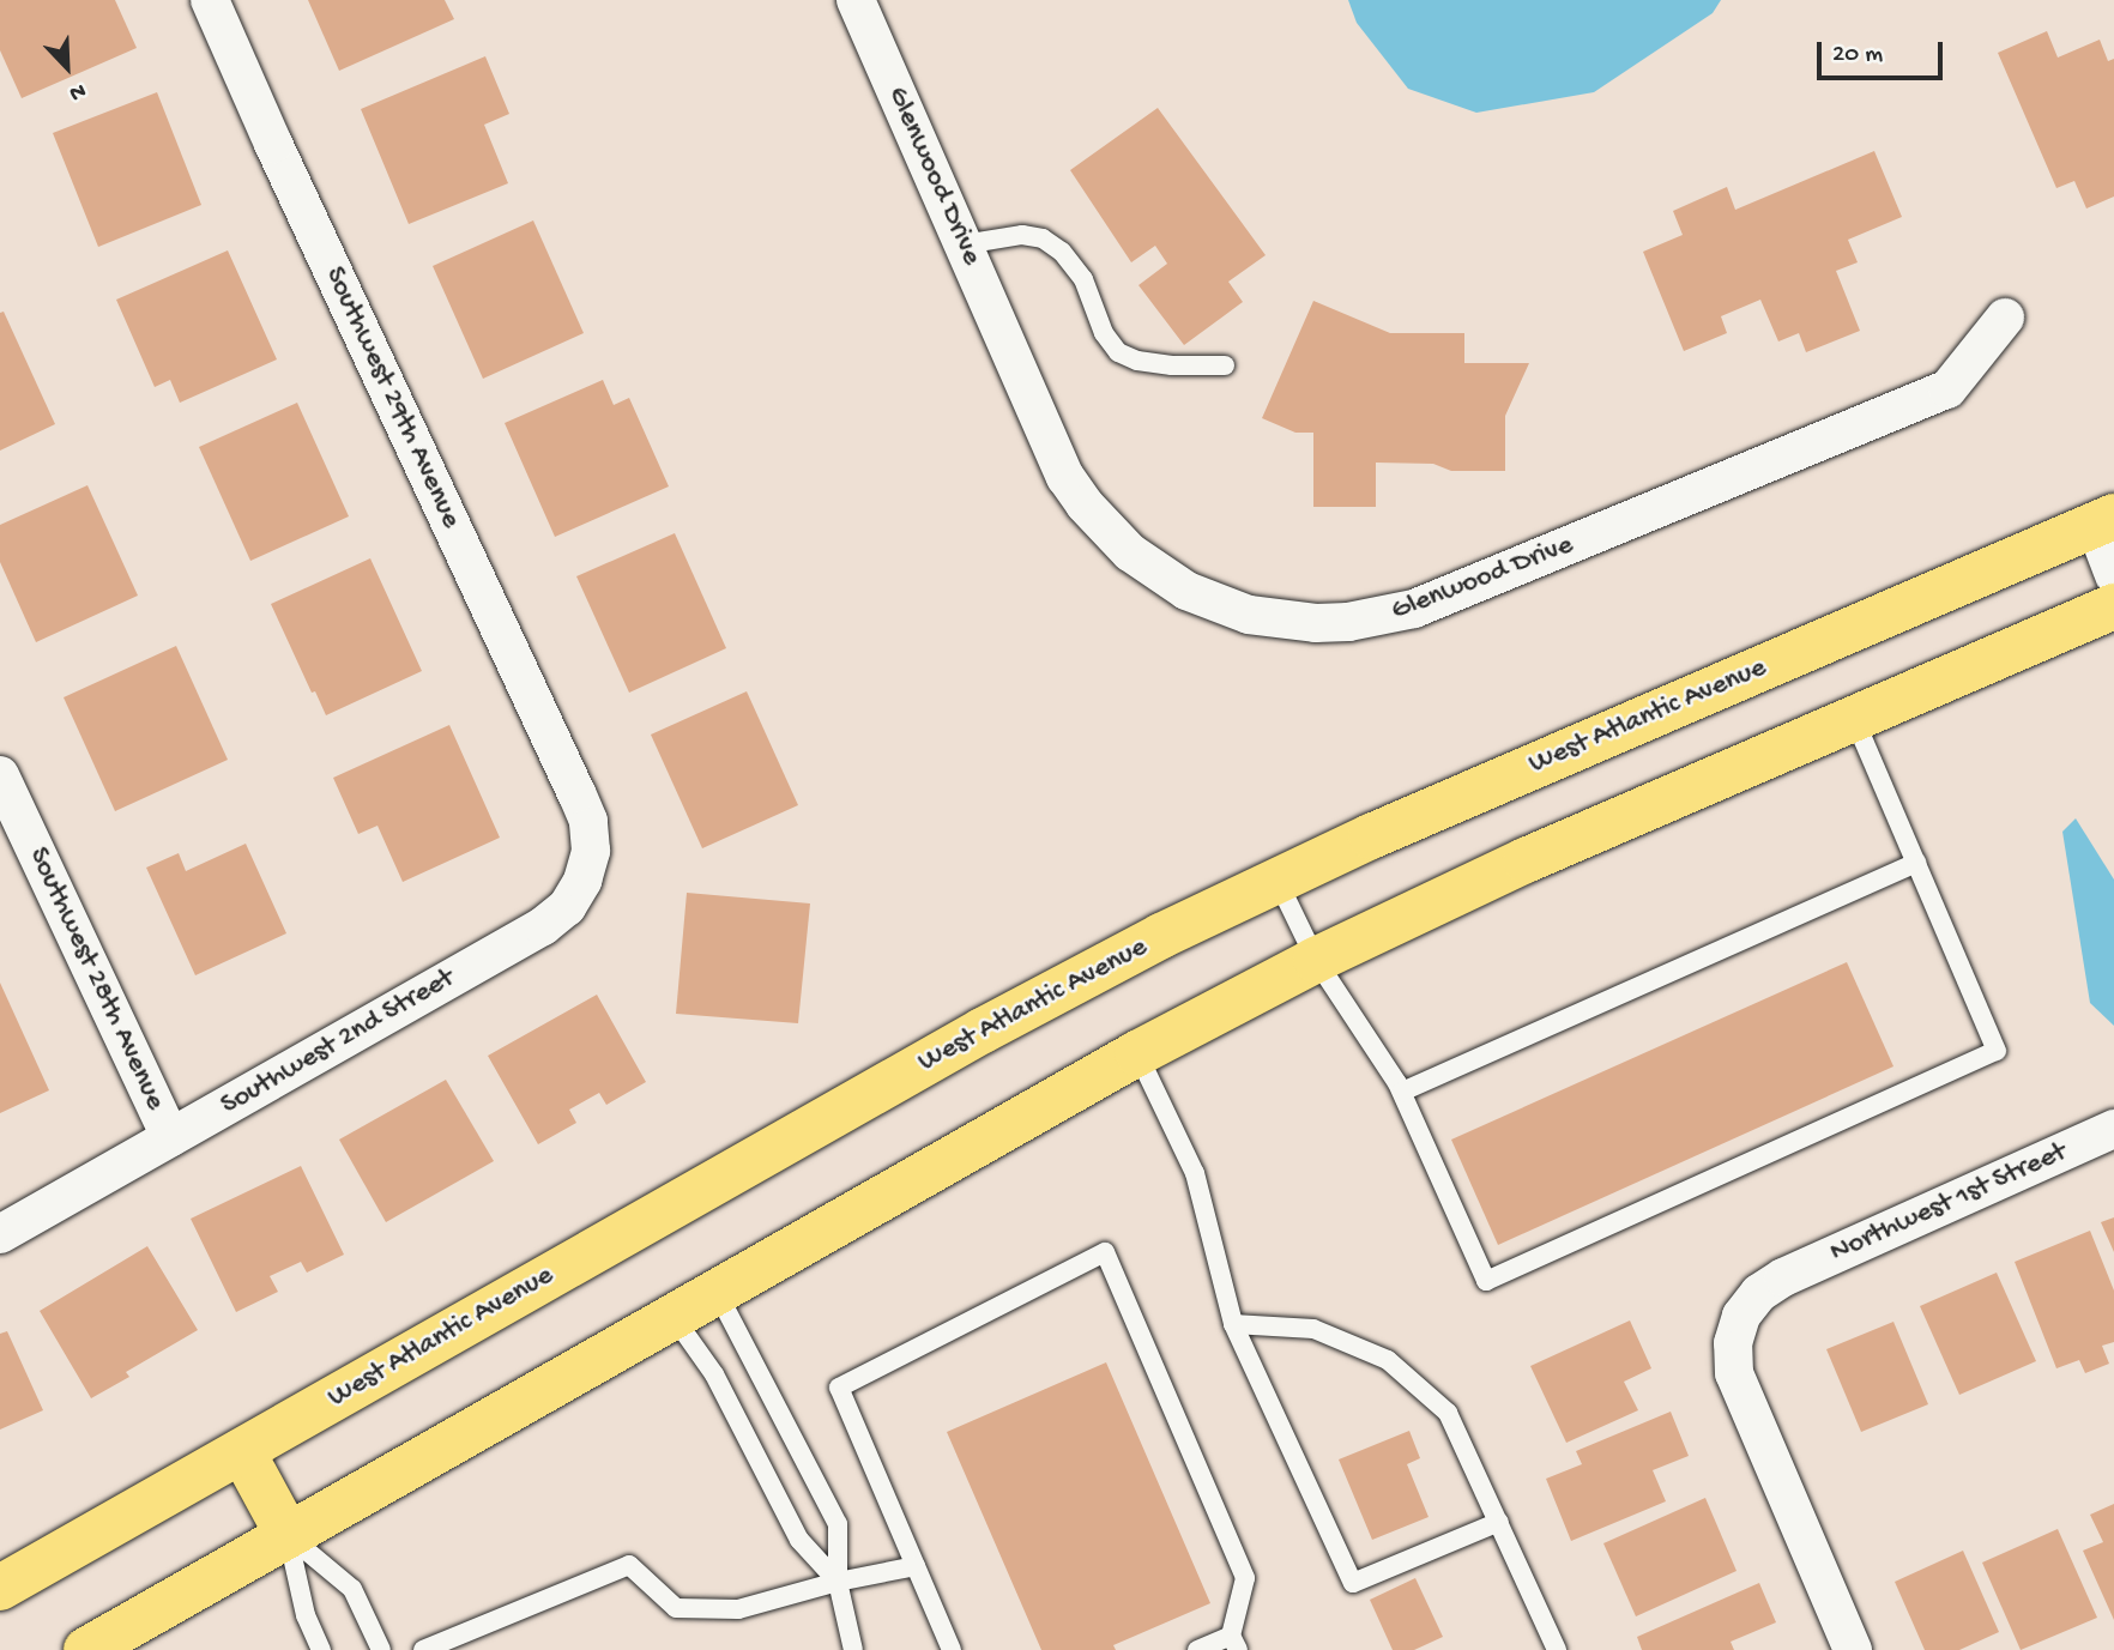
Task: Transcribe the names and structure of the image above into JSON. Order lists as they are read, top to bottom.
{
  "streets": {
    "main road": ["West Atlantic Avenue"],
    "street": [
      "Glenwood Drive",
      "Southwest 29th Avenue",
      "Southwest 28th Avenue",
      "Southwest 2nd Street",
      "Northwest 1st Street"
    ]
  },
  "crossings": [
    ["Southwest 29th Avenue", "Southwest 2nd Street"],
    ["Southwest 28th Avenue", "Southwest 2nd Street"]
  ],
  "scale_bar": "20 m",
  "north": "bottom right"
}
